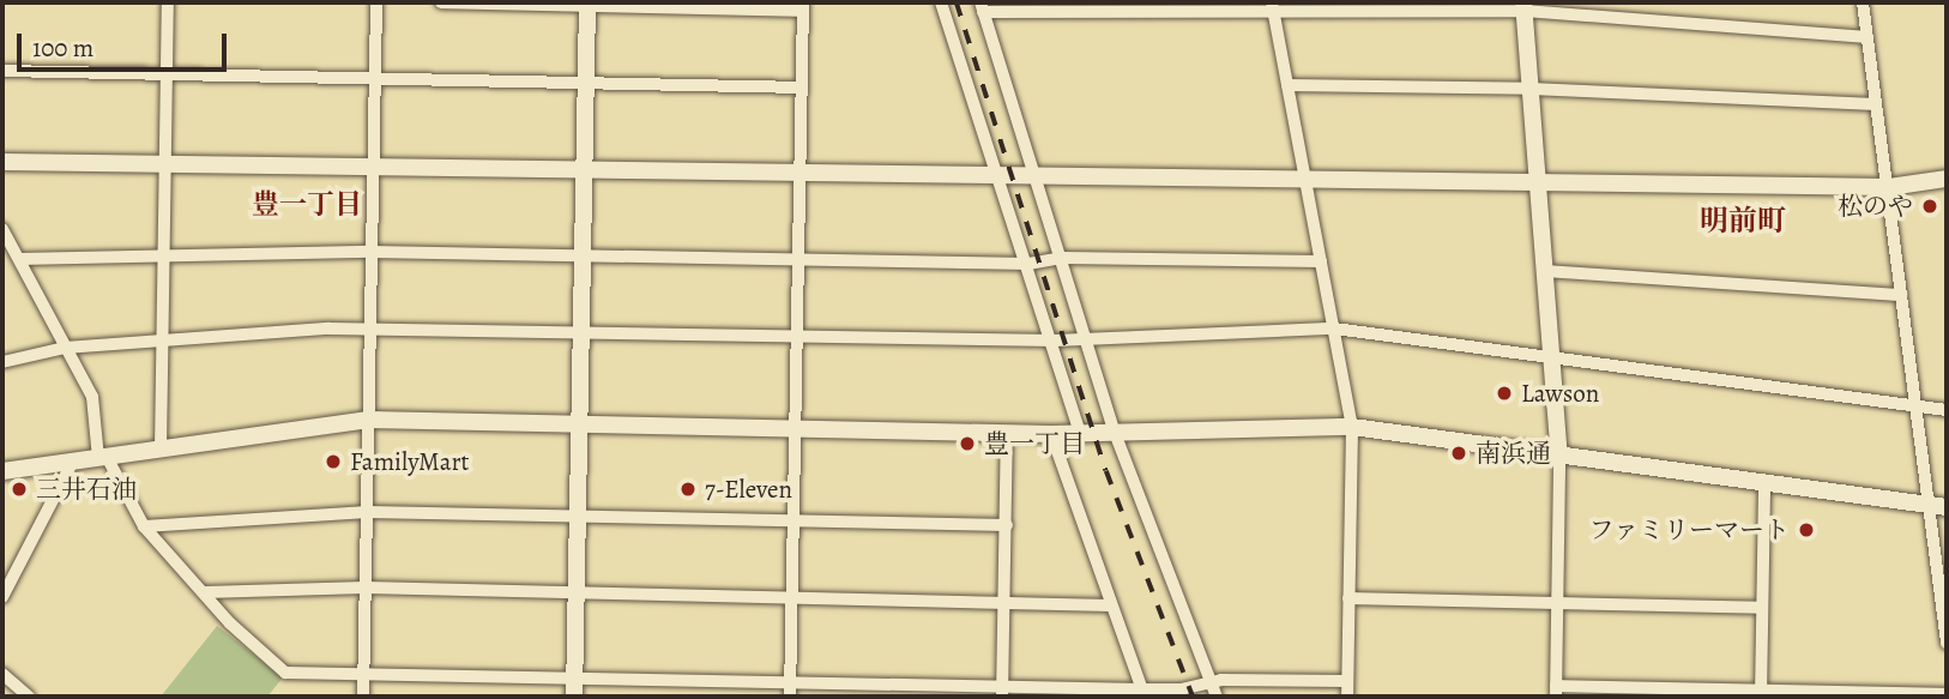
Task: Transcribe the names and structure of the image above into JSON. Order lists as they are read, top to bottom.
{
  "districts": ["豊一丁目", "明前町"],
  "places": [
    "松のや",
    "Lawson",
    "豊一丁目",
    "南浜通",
    "FamilyMart",
    "三井石油",
    "7-Eleven",
    "ファミリーマート"
  ],
  "scale_bar": "100 m"
}
